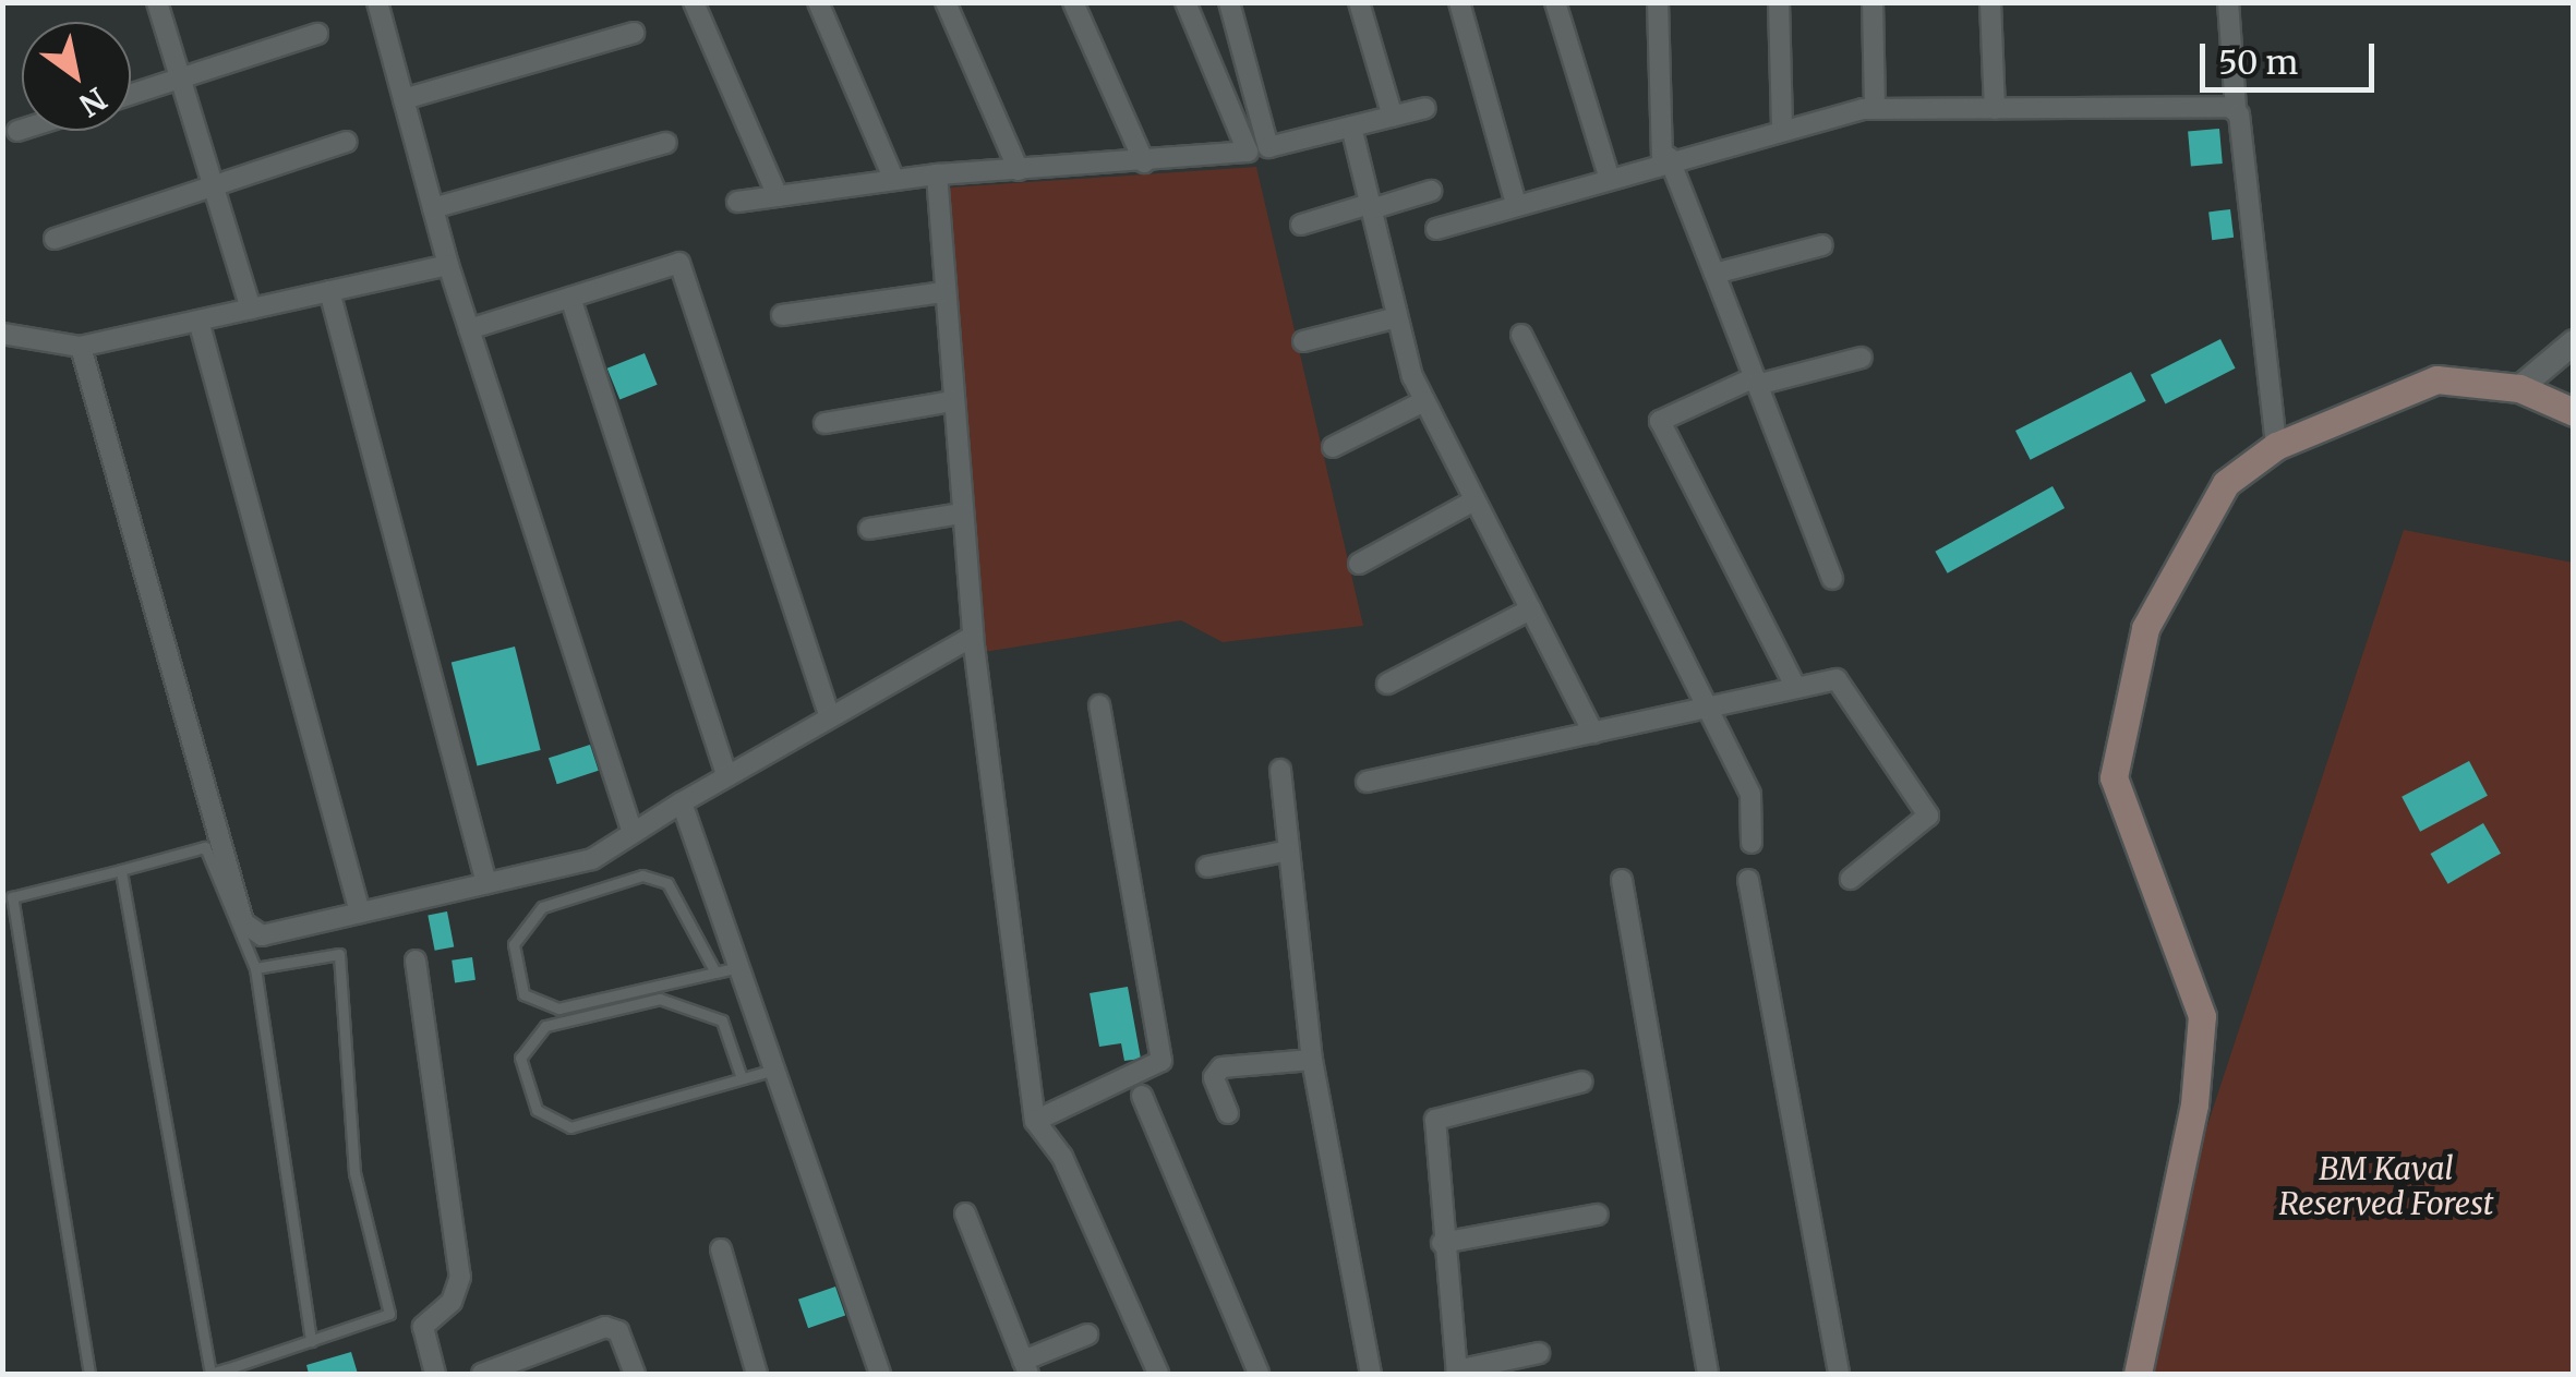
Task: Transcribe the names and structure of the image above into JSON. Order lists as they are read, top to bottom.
{
  "parks": ["BM Kaval Reserved Forest"],
  "scale_bar": "50 m",
  "north": "bottom right"
}
